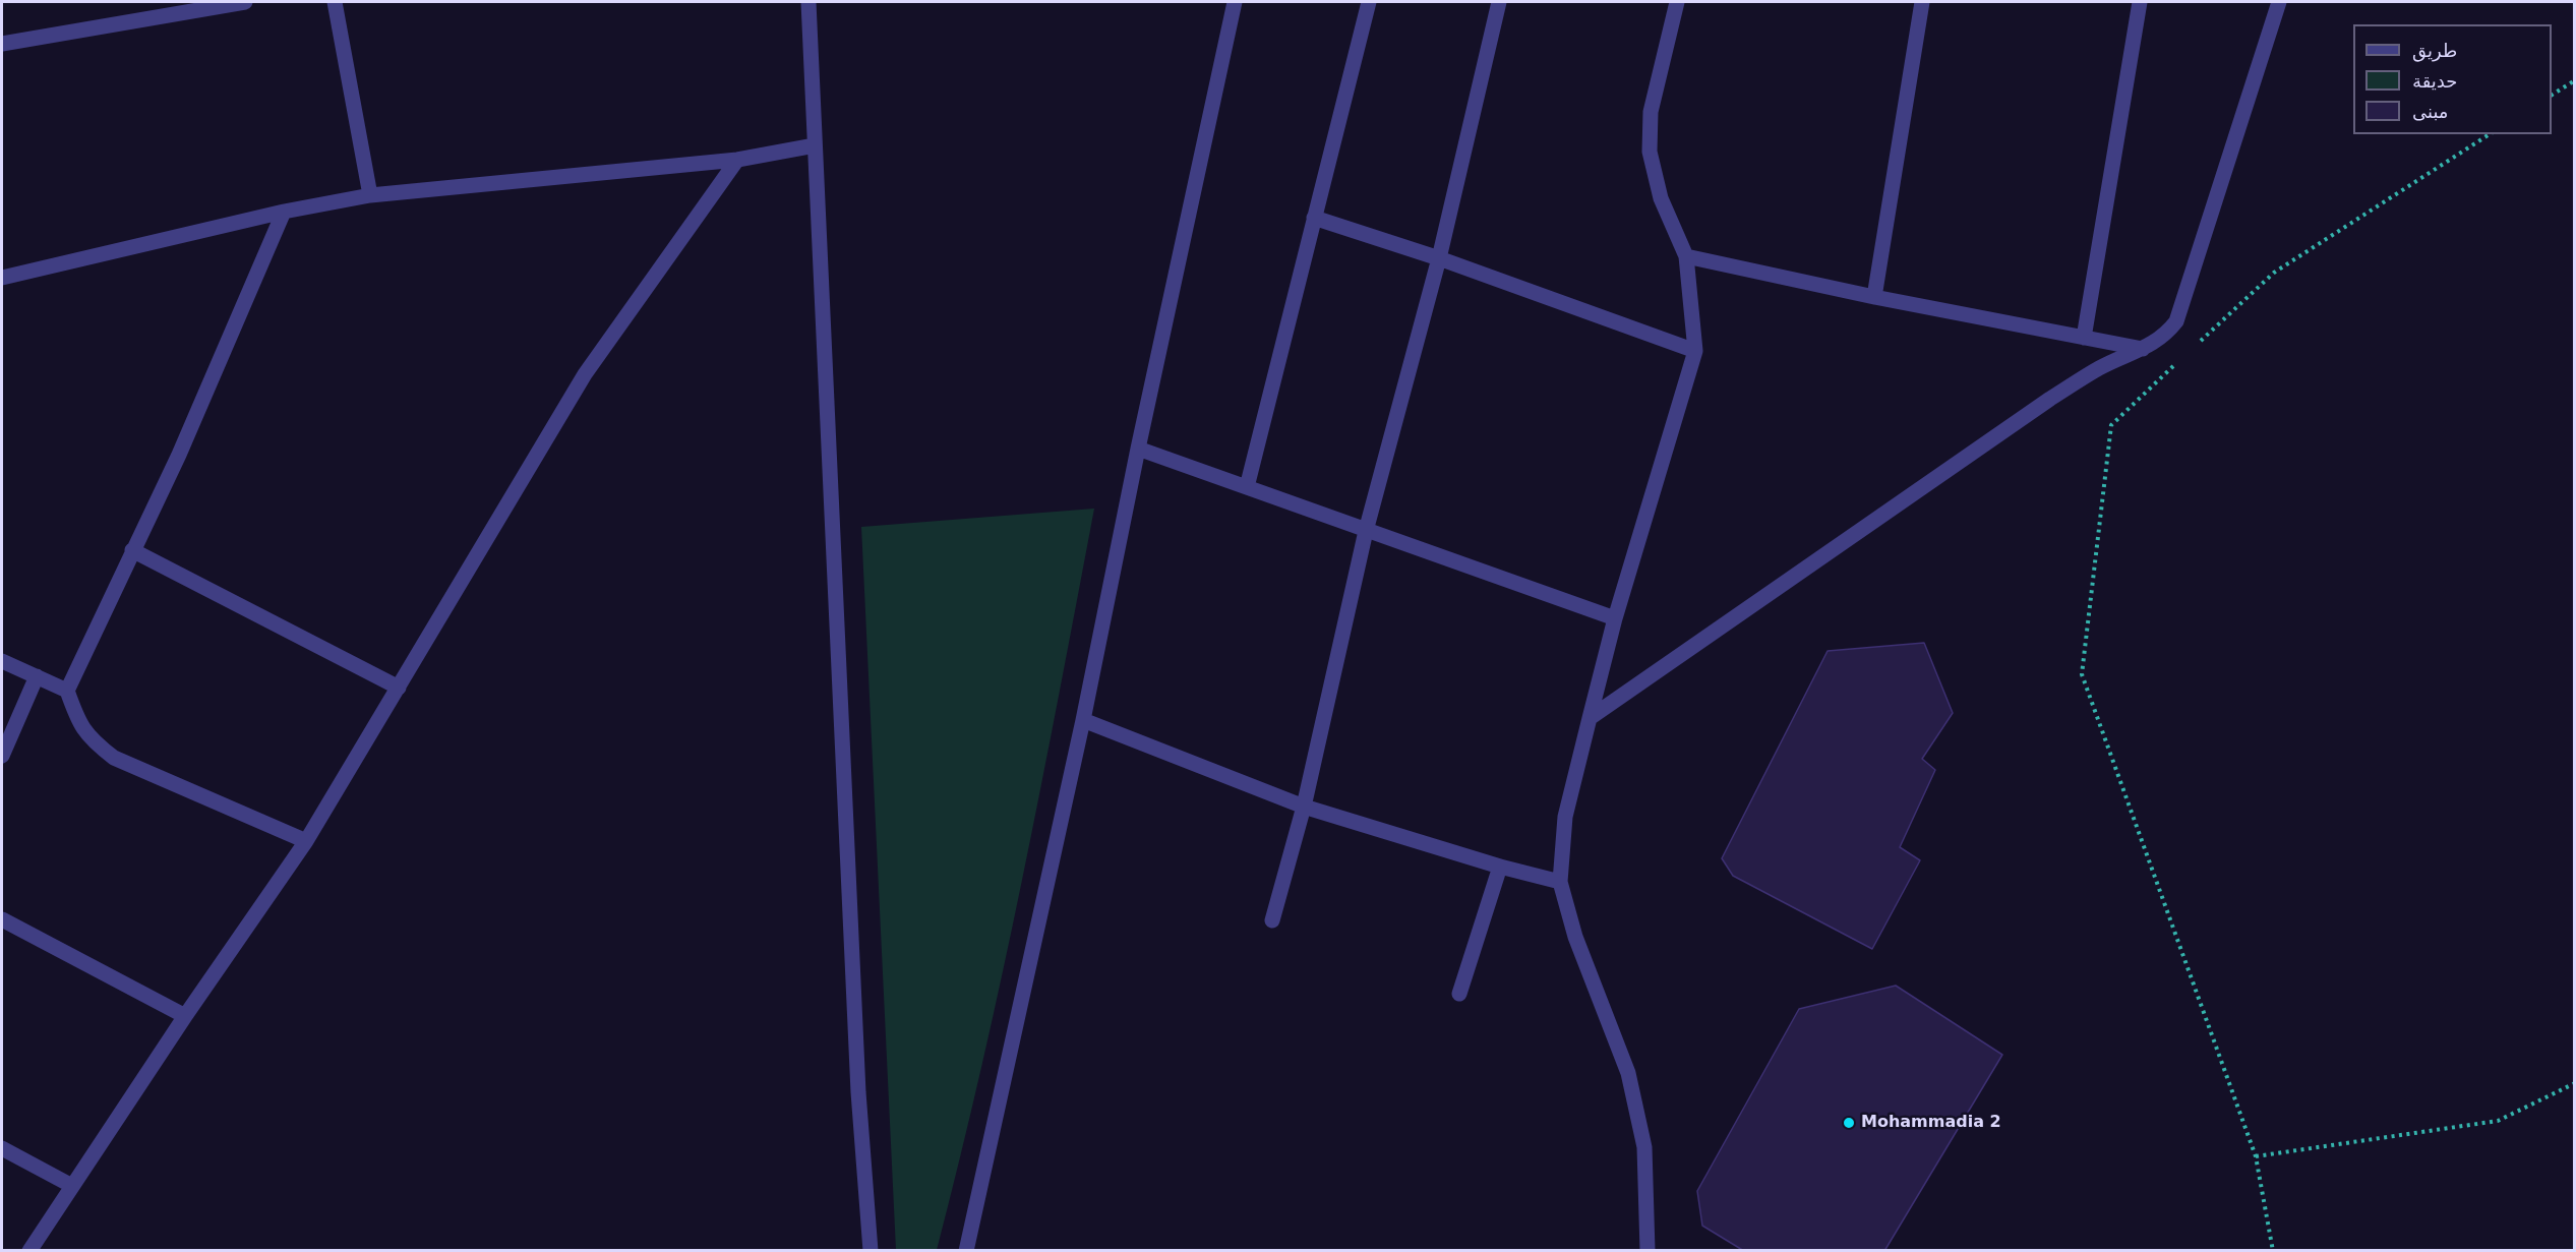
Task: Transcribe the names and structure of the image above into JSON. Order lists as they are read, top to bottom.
{
  "places": ["Mohammadia 2"],
  "legend": ["طريق", "حديقة", "مبنى"]
}
